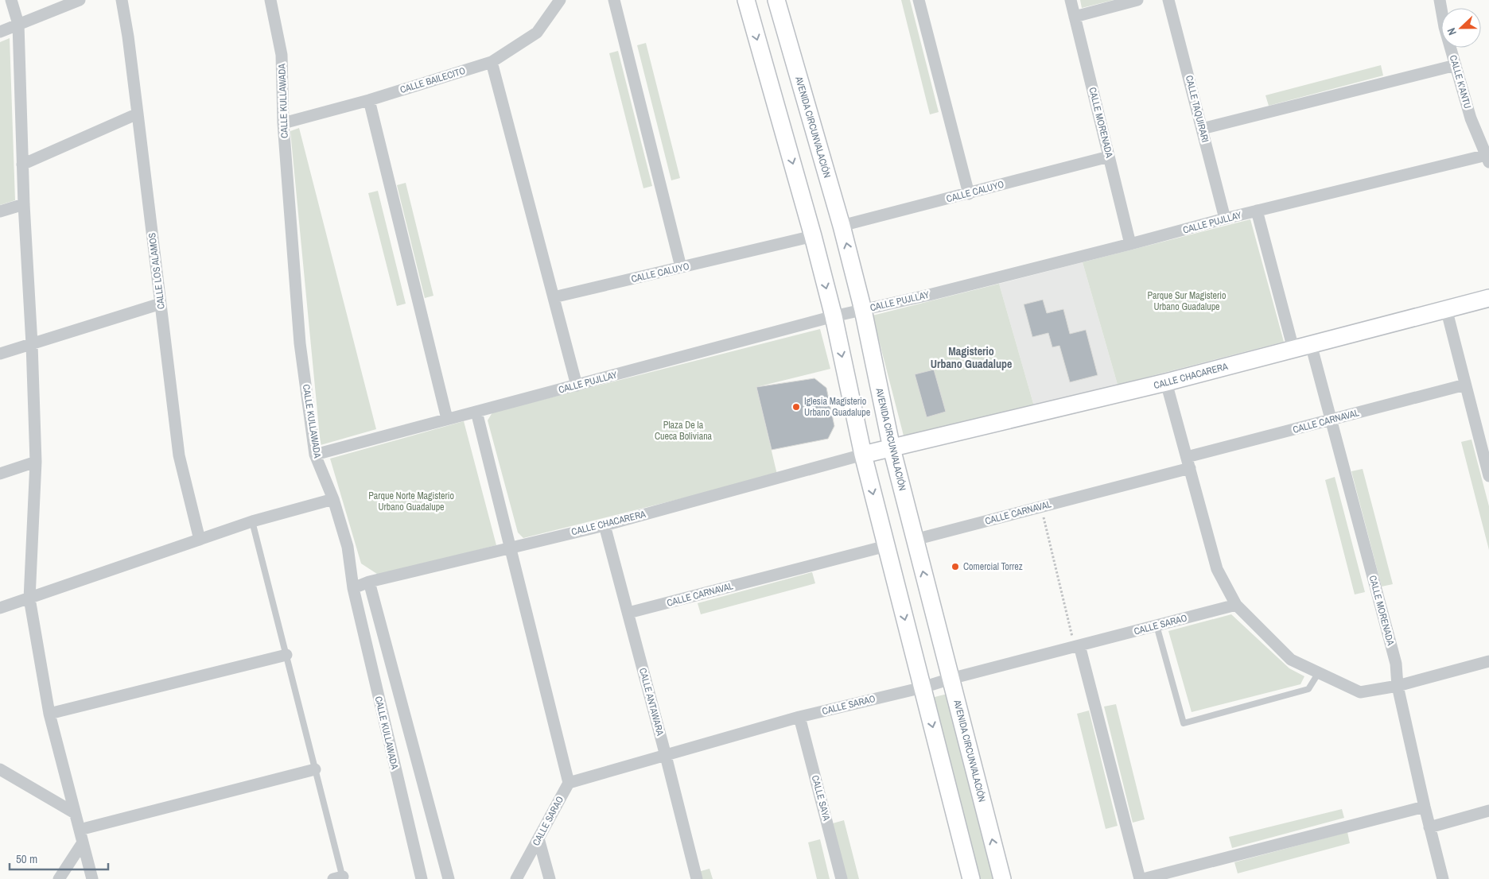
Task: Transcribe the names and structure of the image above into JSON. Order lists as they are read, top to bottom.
{
  "streets": {
    "main road": ["AVENIDA CIRCUNVALACIÓN", "CALLE CHACARERA"],
    "street": [
      "CALLE BAILECITO",
      "CALLE K'ANTU",
      "CALLE KULLAWADA",
      "CALLE TAQUIRARI",
      "CALLE MORENADA",
      "CALLE CALUYO",
      "CALLE PUJLLAY",
      "CALLE LOS ALAMOS",
      "CALLE CARNAVAL",
      "CALLE SARAO",
      "CALLE ANTAWARA",
      "CALLE SAYA"
    ]
  },
  "crossings": [
    ["CALLE BAILECITO", "CALLE KULLAWADA"],
    ["CALLE K'ANTU", "CALLE PUJLLAY"],
    ["CALLE KULLAWADA", "CALLE PUJLLAY"],
    ["CALLE KULLAWADA", "CALLE CHACARERA"],
    ["CALLE TAQUIRARI", "CALLE PUJLLAY"],
    ["CALLE MORENADA", "CALLE CALUYO"],
    ["CALLE MORENADA", "CALLE PUJLLAY"],
    ["CALLE MORENADA", "CALLE CHACARERA"],
    ["CALLE MORENADA", "CALLE CARNAVAL"],
    ["AVENIDA CIRCUNVALACIÓN", "CALLE CALUYO"],
    ["AVENIDA CIRCUNVALACIÓN", "CALLE PUJLLAY"],
    ["AVENIDA CIRCUNVALACIÓN", "CALLE CHACARERA"],
    ["AVENIDA CIRCUNVALACIÓN", "CALLE CARNAVAL"],
    ["AVENIDA CIRCUNVALACIÓN", "CALLE SARAO"],
    ["CALLE CHACARERA", "CALLE ANTAWARA"],
    ["CALLE CARNAVAL", "CALLE ANTAWARA"],
    ["CALLE SARAO", "CALLE ANTAWARA"],
    ["CALLE SARAO", "CALLE SAYA"]
  ],
  "districts": ["Magisterio Urbano Guadalupe"],
  "parks": ["Parque Sur Magisterio Urbano Guadalupe", "Plaza De la Cueca Boliviana", "Parque Norte Magisterio Urbano Guadalupe"],
  "places": ["Iglesia Magisterio Urbano Guadalupe", "Comercial Torrez"],
  "scale_bar": "50 m",
  "north": "left"
}
